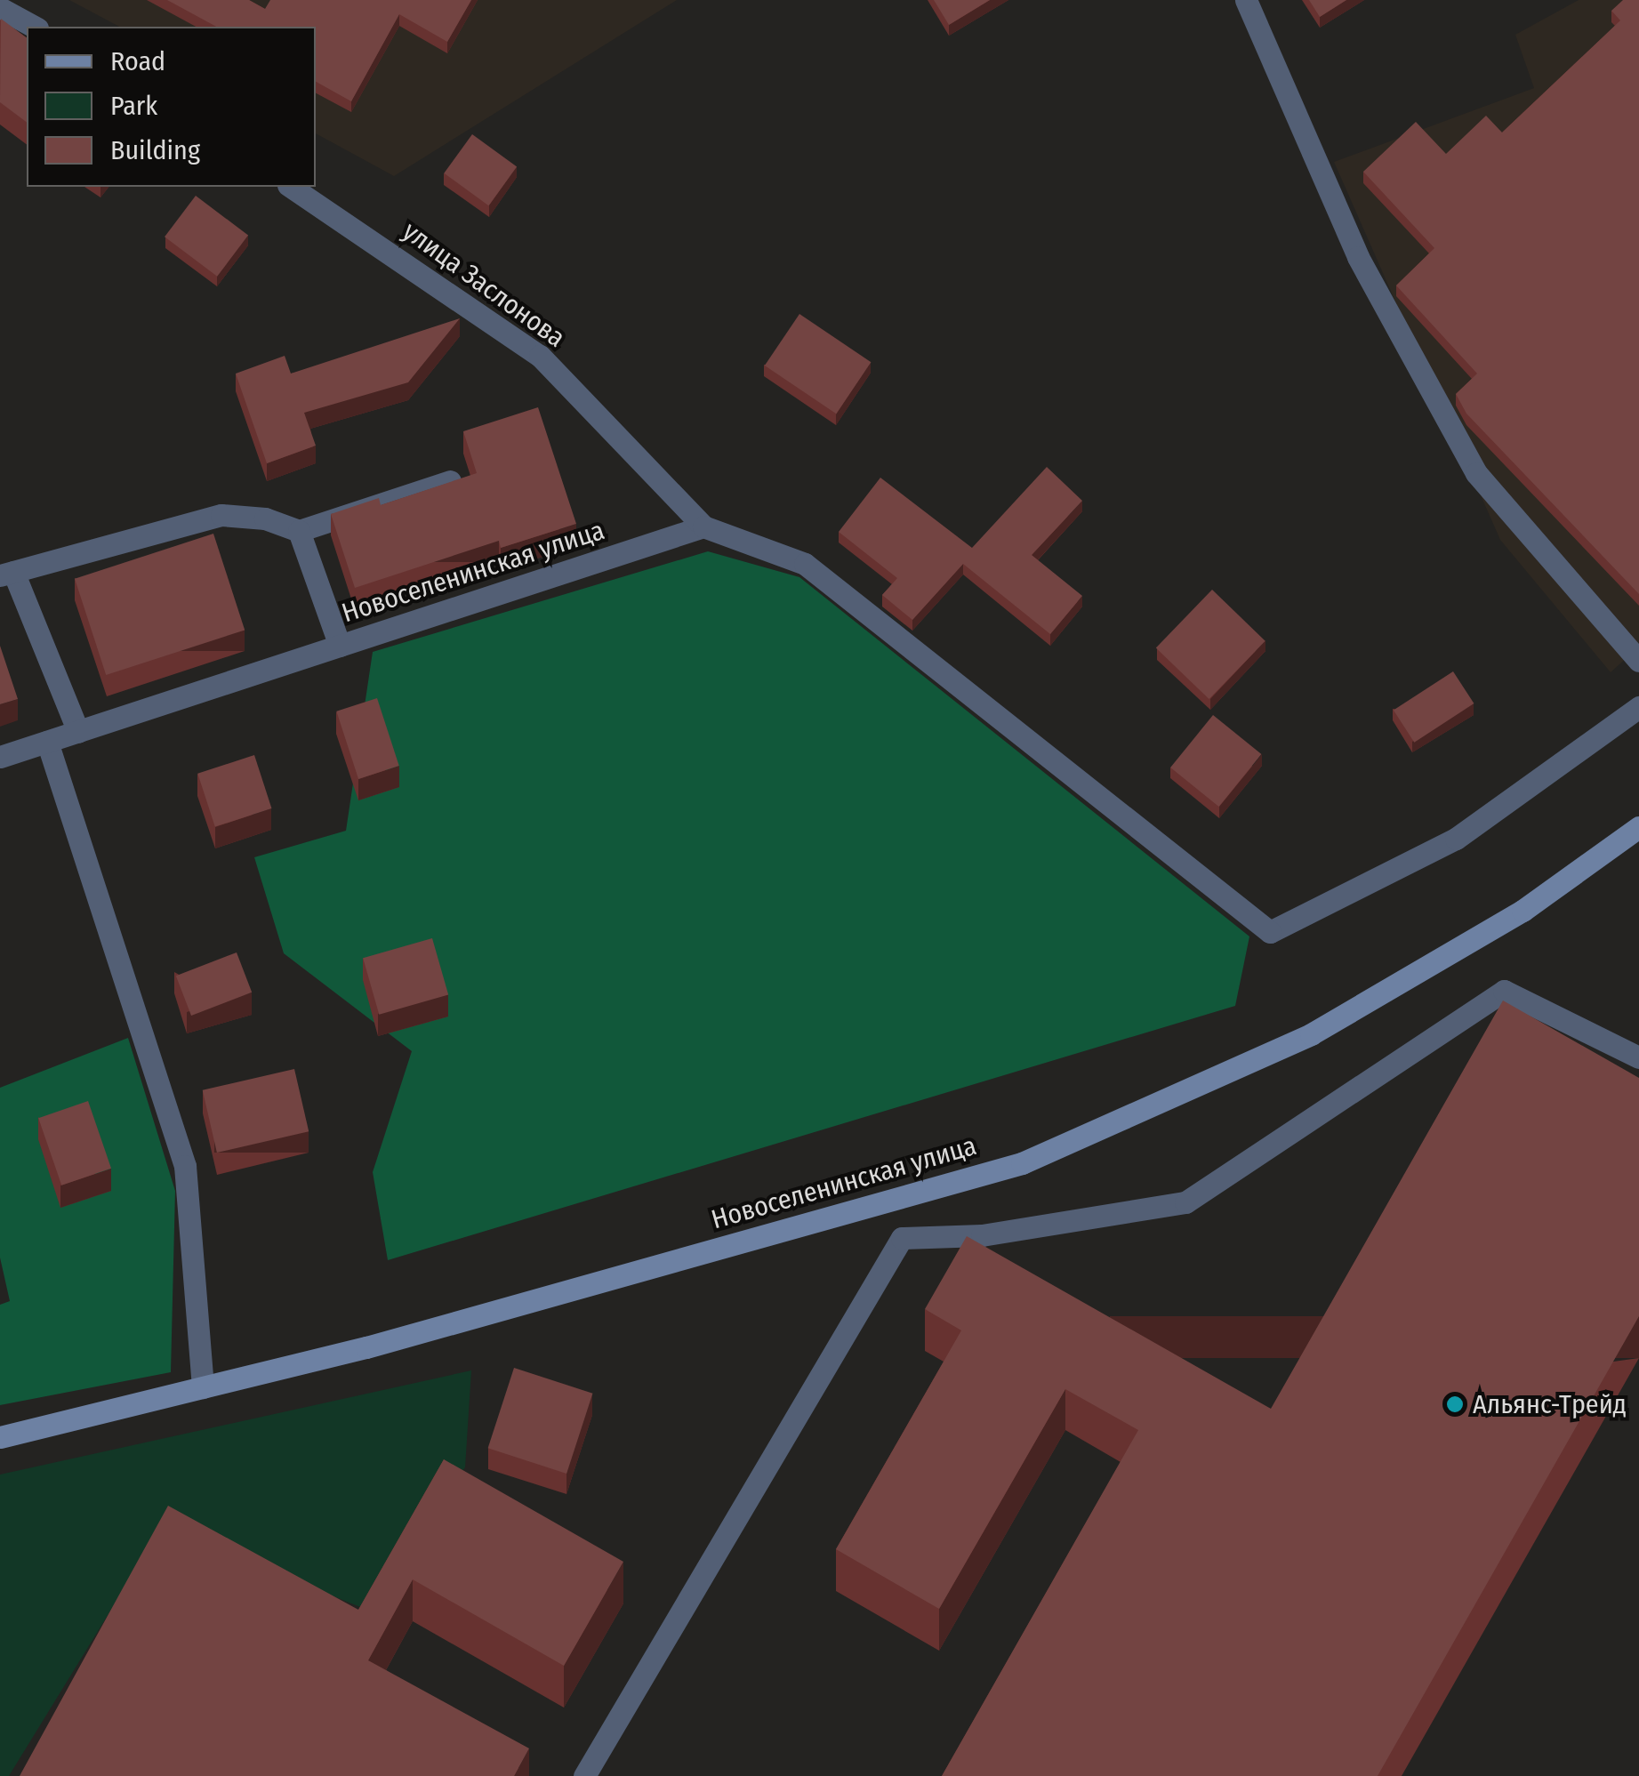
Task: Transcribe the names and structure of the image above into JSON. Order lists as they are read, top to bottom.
{
  "streets": {
    "main road": ["Новоселенинская улица"],
    "street": ["улица Заслонова"]
  },
  "crossings": [
    ["улица Заслонова", "Новоселенинская улица"]
  ],
  "places": ["Альянс-Трейд"],
  "legend": ["Road", "Park", "Building"]
}
